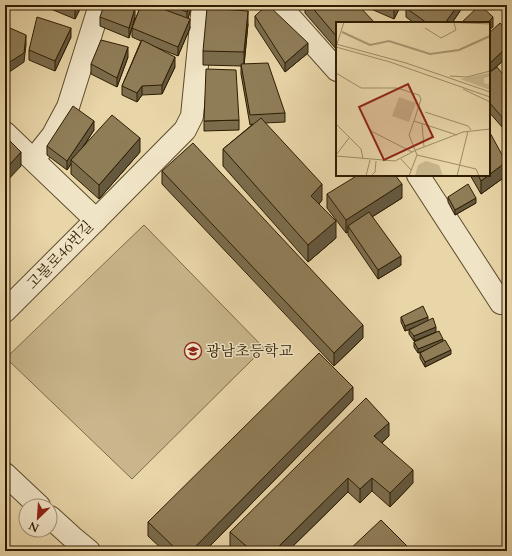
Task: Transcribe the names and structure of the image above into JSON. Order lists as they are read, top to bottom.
{
  "streets": {
    "street": ["고불로46번길"]
  },
  "places": {
    "school or university": ["광남초등학교"]
  },
  "north": "bottom left"
}
